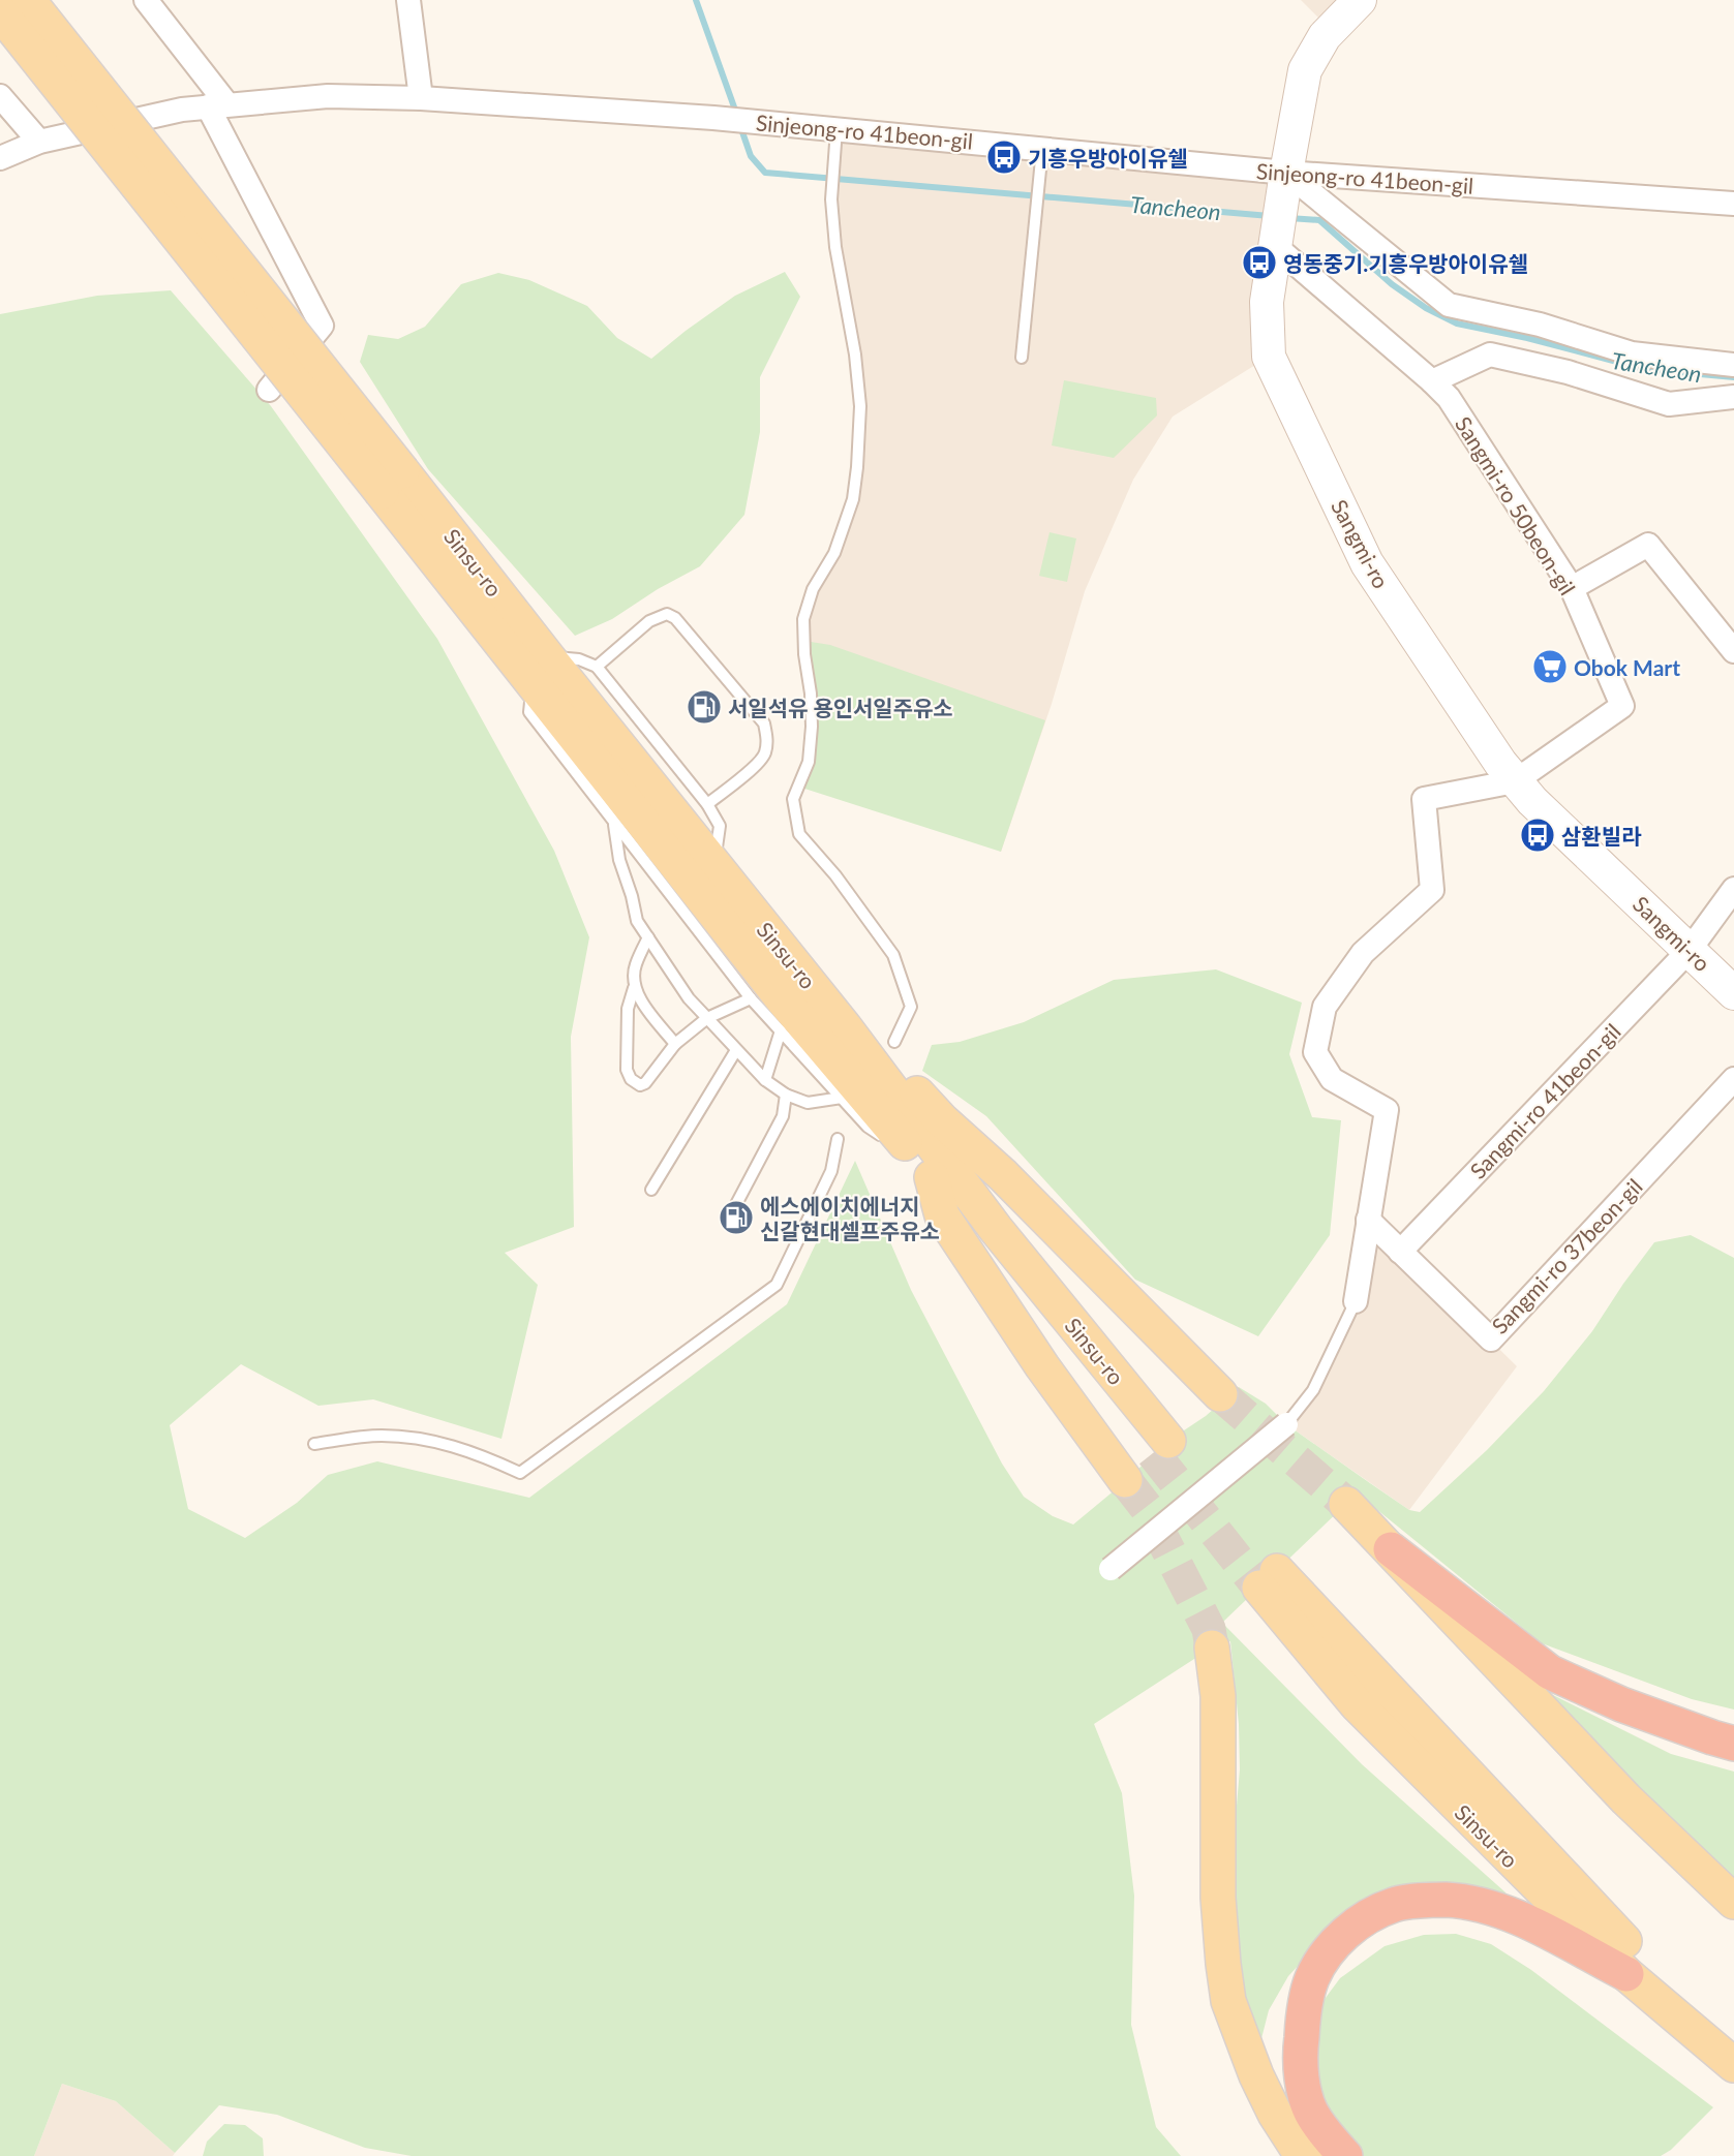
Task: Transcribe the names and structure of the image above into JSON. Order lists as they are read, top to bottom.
{
  "streets": {
    "main road": ["Sinsu-ro"],
    "street": [
      "Sinjeong-ro 41beon-gil",
      "Sangmi-ro 50beon-gil",
      "Sangmi-ro",
      "Sangmi-ro 41beon-gil",
      "Sangmi-ro 37beon-gil"
    ]
  },
  "crossings": [
    ["Sinjeong-ro 41beon-gil", "Sangmi-ro"],
    ["Sangmi-ro 50beon-gil", "Sangmi-ro"],
    ["Sangmi-ro", "Sangmi-ro 41beon-gil"],
    ["Sangmi-ro 41beon-gil", "Sangmi-ro 37beon-gil"]
  ],
  "water": ["Tancheon"],
  "places": {
    "bus stop": ["기흥우방아이유쉘", "영동중기.기흥우방아이유쉘", "삼환빌라"],
    "supermarket": ["Obok Mart"],
    "fuel station": ["서일석유 용인서일주유소", "에스에이치에너지 신갈현대셀프주유소"]
  }
}
